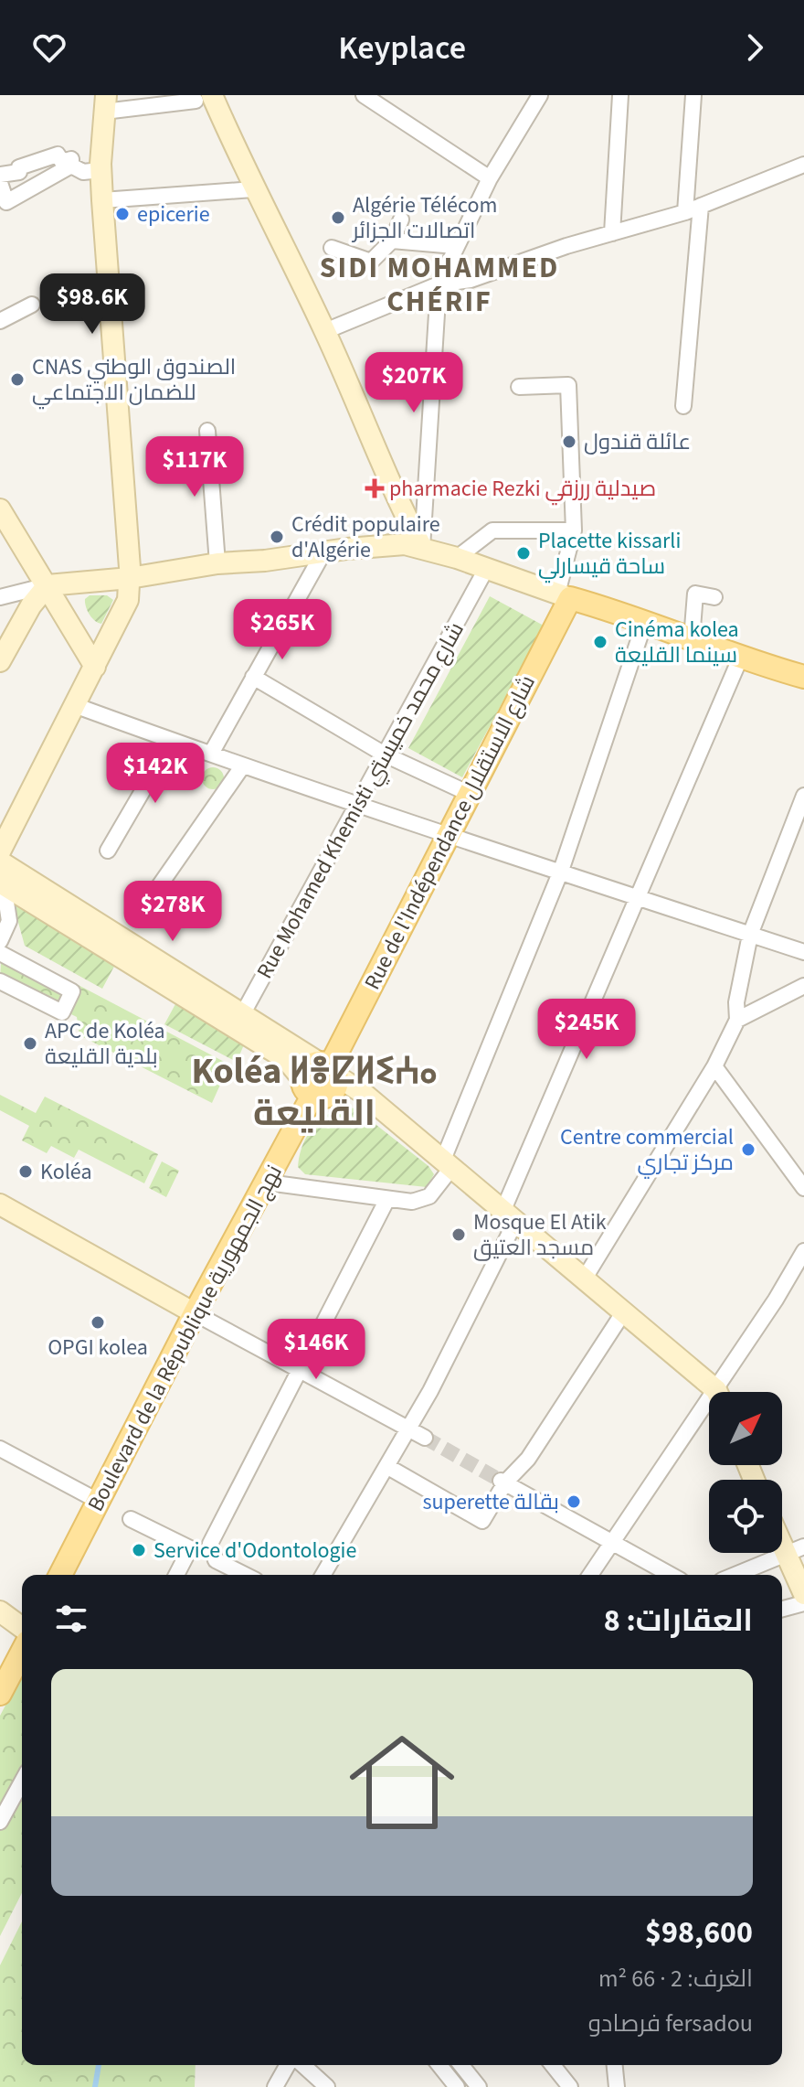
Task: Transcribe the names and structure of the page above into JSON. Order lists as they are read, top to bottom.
{
  "streets": {
    "main road": ["Rue de l'Indépendance شارع الاستقلال", "Boulevard de la République نهج الجمهورية"],
    "street": ["Rue Mohamed Khemisti شارع محمد خميستي"]
  },
  "districts": ["SIDI MOHAMMED CHÉRIF", "Koléa ⵍⴻⵇⵍⵉⵄⴰ القليعة"],
  "places": {
    "other": [
      "epicerie",
      "Algérie Télécom اتصالات الجزائر",
      "CNAS الصندوق الوطني للضمان الاجتماعي",
      "عائلة قندول",
      "Crédit populaire d'Algérie",
      "Placette kissarli ساحة قيسارلي",
      "Cinéma kolea سينما القليعة",
      "APC de Koléa بلدية القليعة",
      "Centre commercial مركز تجاري",
      "Koléa",
      "Mosque El Atik مسجد العتيق",
      "OPGI kolea",
      "superette بقالة",
      "Service d'Odontologie"
    ],
    "health": ["pharmacie Rezki صيدلية ررزقي"]
  },
  "north": "top right",
  "page": {
    "header": "Keyplace",
    "price": [
      "$98.6K",
      "$207K",
      "$117K",
      "$265K",
      "$142K",
      "$278K",
      "$245K",
      "$146K"
    ],
    "heading": "العقارات: 8",
    "list": [
      {
        "name": "$98,600",
        "note": "الغرف: 2 · 66 m² · fersadou فرصادو"
      }
    ]
  }
}
